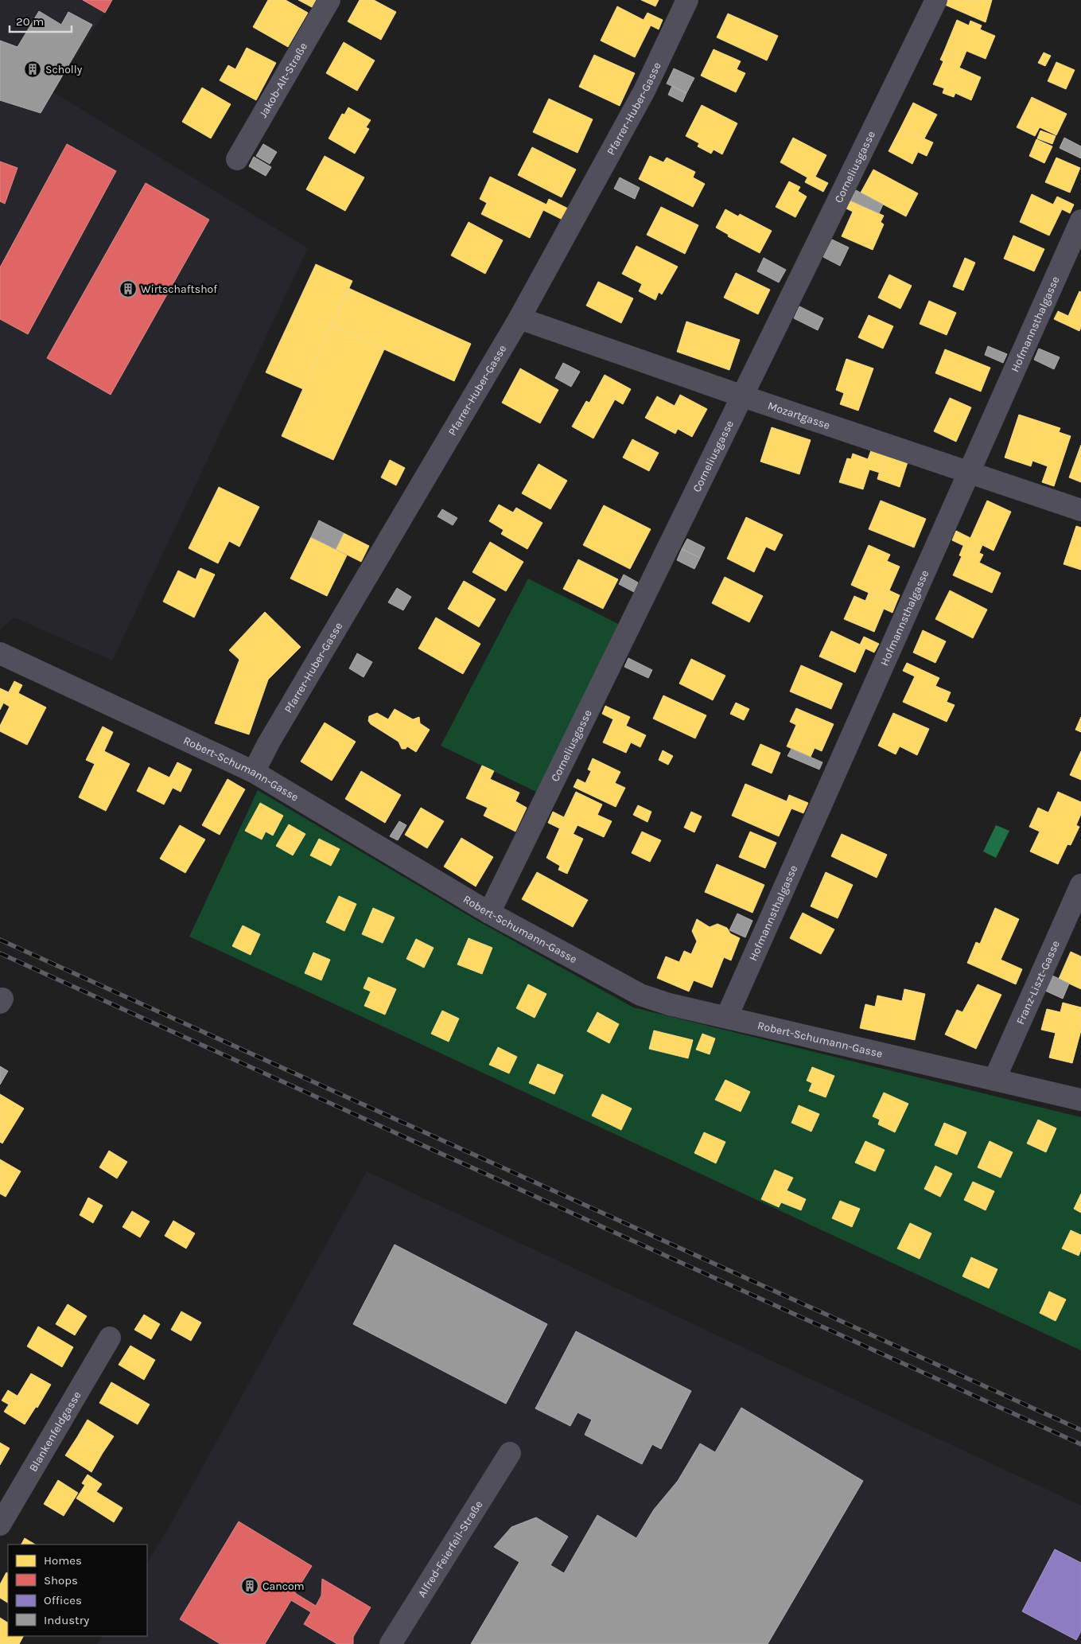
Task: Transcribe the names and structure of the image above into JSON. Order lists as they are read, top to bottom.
{
  "streets": {
    "street": [
      "Jakob-Alt-Straße",
      "Pfarrer-Huber-Gasse",
      "Corneliusgasse",
      "Hofmannsthalgasse",
      "Mozartgasse",
      "Robert-Schumann-Gasse",
      "Franz-Liszt-Gasse",
      "Blankenfeldgasse",
      "Alfred-Feierfeil-Straße"
    ]
  },
  "crossings": [
    ["Pfarrer-Huber-Gasse", "Mozartgasse"],
    ["Pfarrer-Huber-Gasse", "Robert-Schumann-Gasse"],
    ["Corneliusgasse", "Mozartgasse"],
    ["Corneliusgasse", "Robert-Schumann-Gasse"],
    ["Hofmannsthalgasse", "Mozartgasse"],
    ["Hofmannsthalgasse", "Robert-Schumann-Gasse"],
    ["Robert-Schumann-Gasse", "Franz-Liszt-Gasse"]
  ],
  "places": {
    "building": ["Scholly", "Wirtschaftshof", "Cancom"]
  },
  "legend": [
    "Homes",
    "Shops",
    "Offices",
    "Industry"
  ],
  "scale_bar": "20 m"
}
